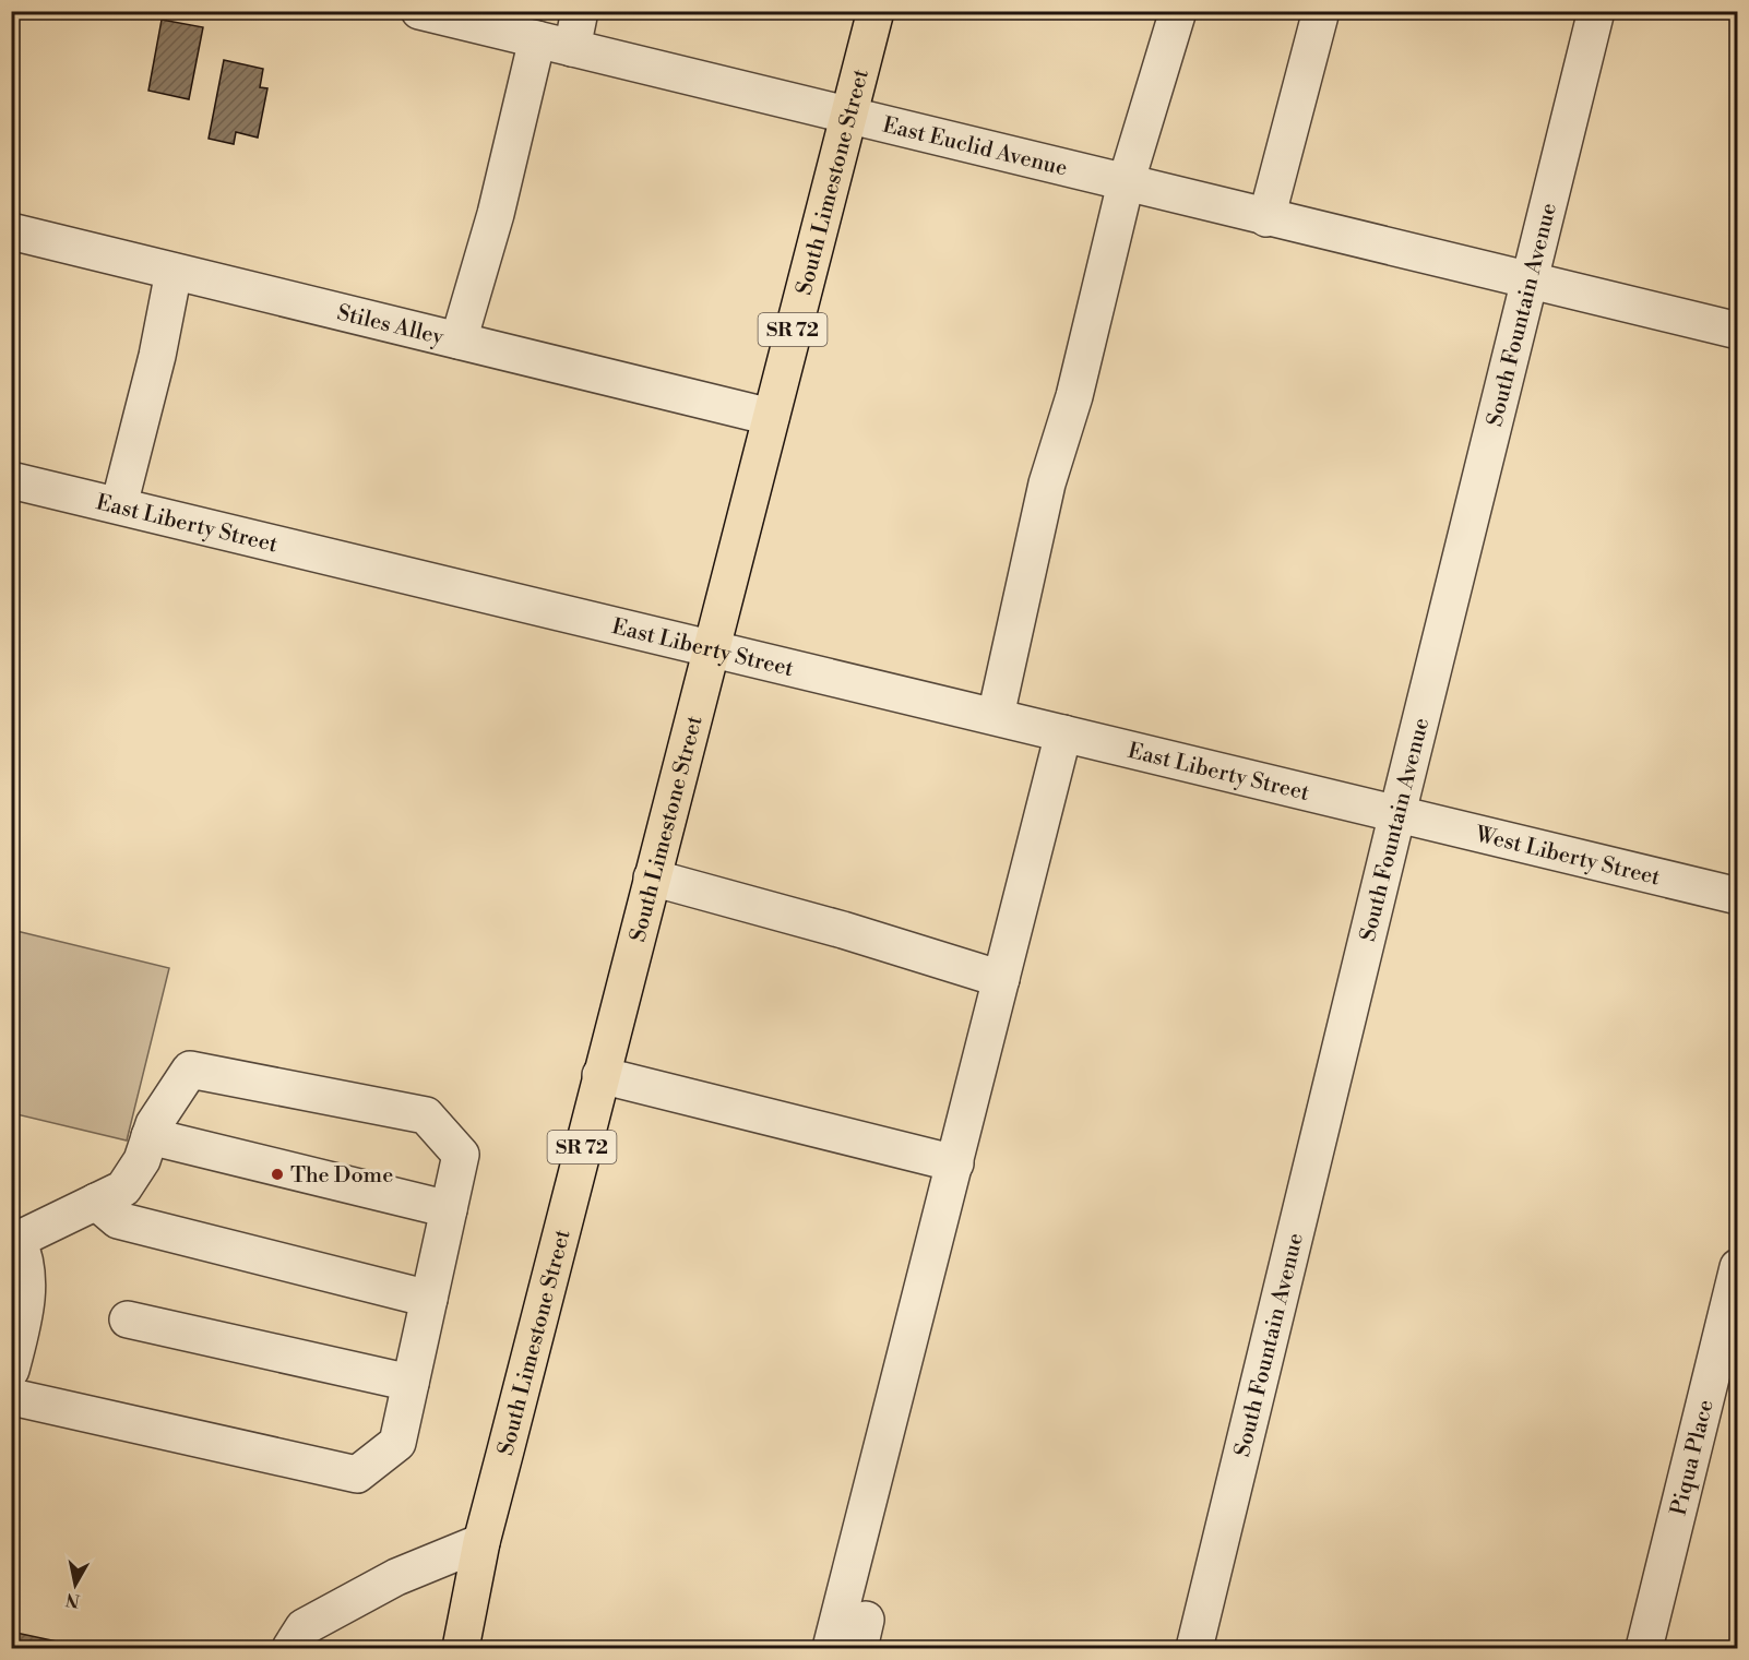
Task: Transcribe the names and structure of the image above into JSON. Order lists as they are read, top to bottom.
{
  "streets": {
    "main road": ["South Limestone Street", "SR 72"],
    "street": [
      "East Euclid Avenue",
      "South Fountain Avenue",
      "Stiles Alley",
      "East Liberty Street",
      "West Liberty Street",
      "Piqua Place"
    ]
  },
  "crossings": [
    ["East Euclid Avenue", "South Limestone Street"],
    ["East Euclid Avenue", "South Fountain Avenue"],
    ["South Limestone Street", "Stiles Alley"],
    ["South Limestone Street", "East Liberty Street"],
    ["South Fountain Avenue", "East Liberty Street"],
    ["South Fountain Avenue", "West Liberty Street"],
    ["East Liberty Street", "West Liberty Street"]
  ],
  "places": ["The Dome"],
  "north": "bottom"
}
